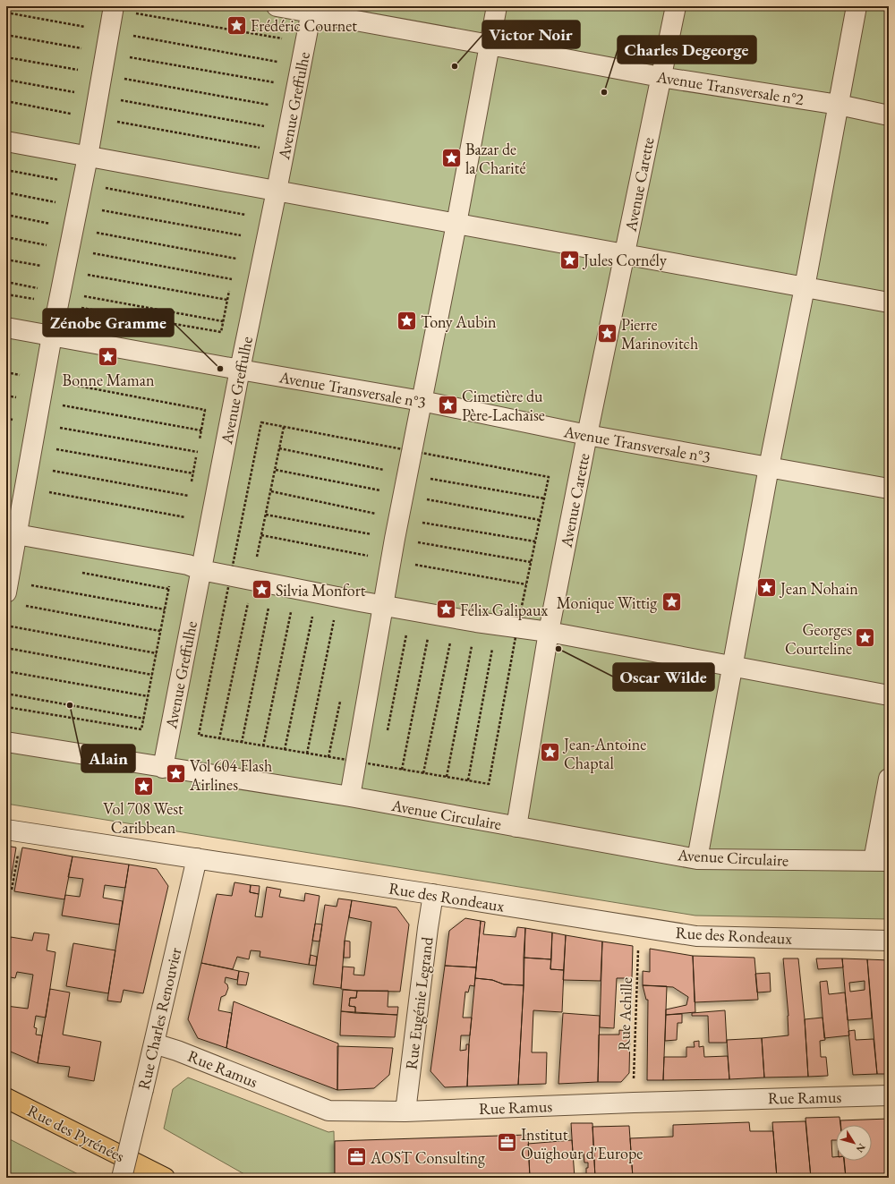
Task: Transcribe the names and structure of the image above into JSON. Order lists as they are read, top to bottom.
{
  "streets": {
    "main road": ["Rue des Pyrénées"],
    "street": [
      "Avenue Transversale n°2",
      "Avenue Greffulhe",
      "Avenue Carette",
      "Avenue Transversale n°3",
      "Avenue Circulaire",
      "Rue des Rondeaux",
      "Rue Eugénie Legrand",
      "Rue Charles Renouvier",
      "Rue Ramus"
    ],
    "path": ["Rue Achille"]
  },
  "crossings": [
    ["Avenue Transversale n°2", "Avenue Greffulhe"],
    ["Avenue Transversale n°2", "Avenue Carette"],
    ["Avenue Greffulhe", "Avenue Transversale n°3"],
    ["Avenue Greffulhe", "Avenue Circulaire"],
    ["Avenue Carette", "Avenue Transversale n°3"],
    ["Avenue Carette", "Avenue Circulaire"],
    ["Rue des Rondeaux", "Rue Eugénie Legrand"],
    ["Rue des Rondeaux", "Rue Achille"],
    ["Rue des Rondeaux", "Rue Charles Renouvier"],
    ["Rue Eugénie Legrand", "Rue Ramus"],
    ["Rue Achille", "Rue Ramus"],
    ["Rue Charles Renouvier", "Rue Ramus"]
  ],
  "places": {
    "place": [
      "Frédéric Cournet",
      "Bazar de la Charité",
      "Jules Cornély",
      "Tony Aubin",
      "Pierre Marinovitch",
      "Bonne Maman",
      "Cimetière du Père-Lachaise",
      "Jean Nohain",
      "Silvia Monfort",
      "Monique Wittig",
      "Félix Galipaux",
      "Georges Courteline",
      "Jean-Antoine Chaptal",
      "Vol 604 Flash Airlines",
      "Vol 708 West Caribbean"
    ],
    "other": [
      "Victor Noir",
      "Charles Degeorge",
      "Zénobe Gramme",
      "Oscar Wilde",
      "Alain"
    ],
    "office": ["Institut Ouïghour d'Europe", "AOST Consulting"]
  },
  "north": "bottom right"
}
